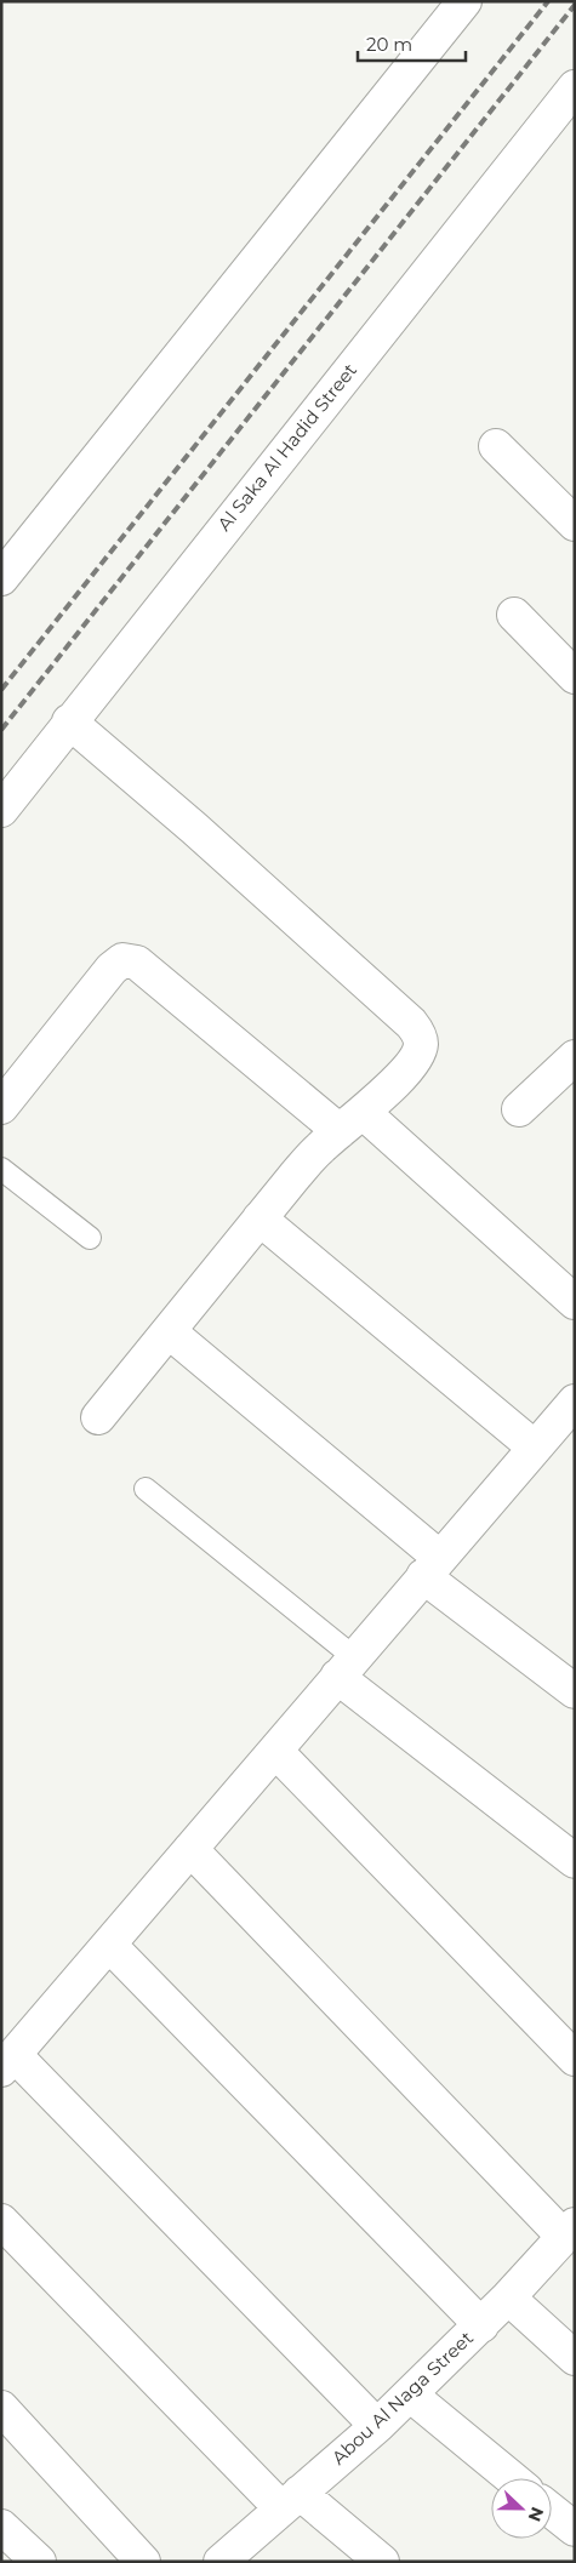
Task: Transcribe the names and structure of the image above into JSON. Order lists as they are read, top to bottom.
{
  "streets": {
    "street": ["Al Saka Al Hadid Street", "Abou Al Naga Street"]
  },
  "scale_bar": "20 m",
  "north": "right"
}
